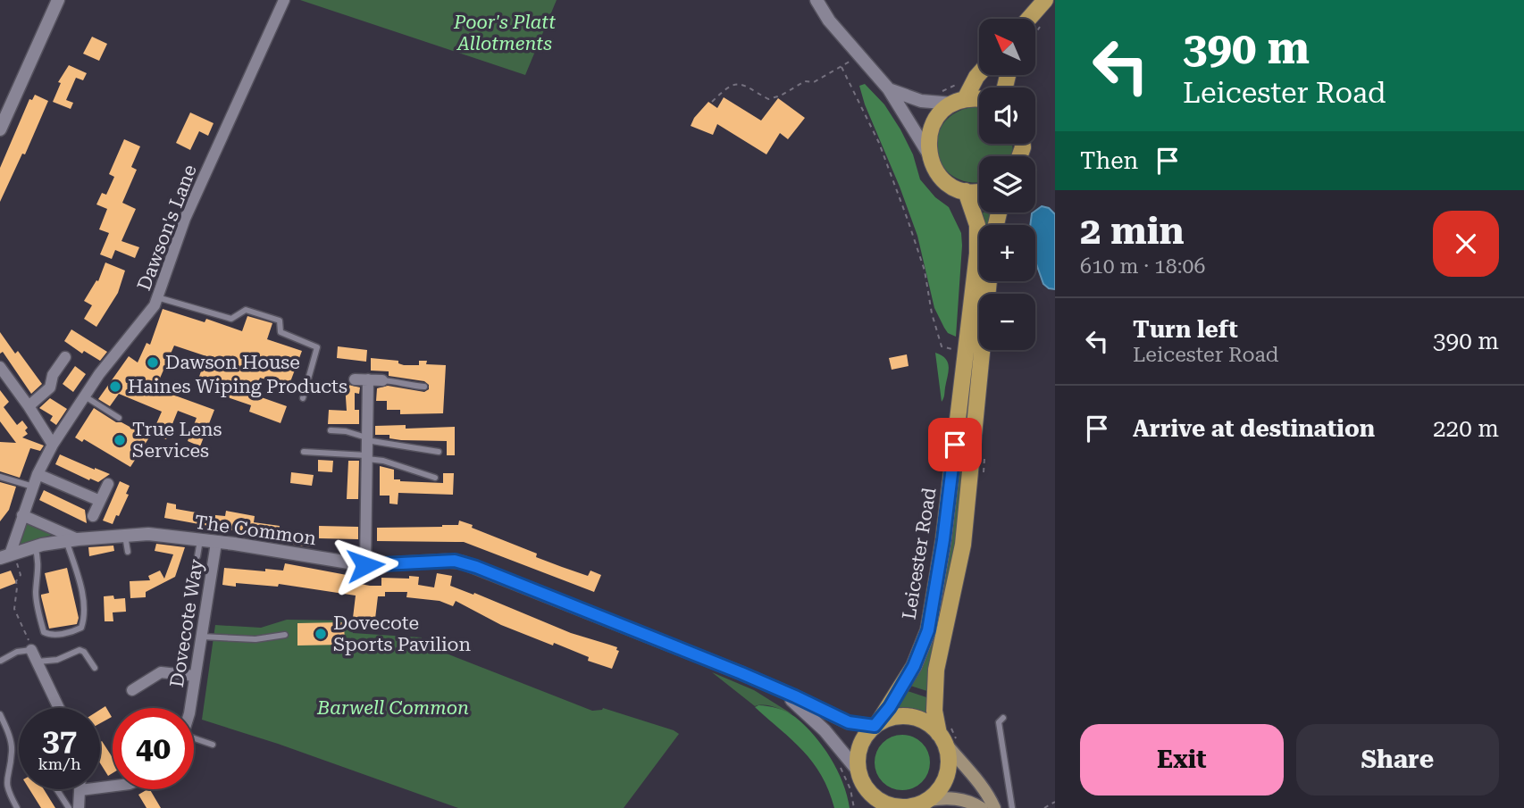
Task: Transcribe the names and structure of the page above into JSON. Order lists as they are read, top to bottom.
{
  "streets": {
    "main road": ["Leicester Road"],
    "street": ["Dawson's Lane", "The Common", "Dovecote Way"]
  },
  "crossings": [
    ["Dawson's Lane", "The Common"],
    ["The Common", "Leicester Road"],
    ["The Common", "Dovecote Way"]
  ],
  "parks": ["Poor's Platt Allotments", "Barwell Common"],
  "places": [
    "Dawson House",
    "Haines Wiping Products",
    "True Lens Services",
    "Dovecote Sports Pavilion"
  ],
  "north": "top left",
  "page": {
    "turn": ["390 m", "Leicester Road"],
    "map_buttons": ["+", "−"],
    "then": "Then",
    "heading": ["2 min", "610 m · 18:06"],
    "list": [
      {
        "name": "Turn left",
        "note": "Leicester Road",
        "value": "390 m"
      },
      {
        "name": "Arrive at destination",
        "value": "220 m"
      }
    ],
    "speed": "37 km/h",
    "limit": "40",
    "buttons": ["Exit", "Share"]
  }
}
